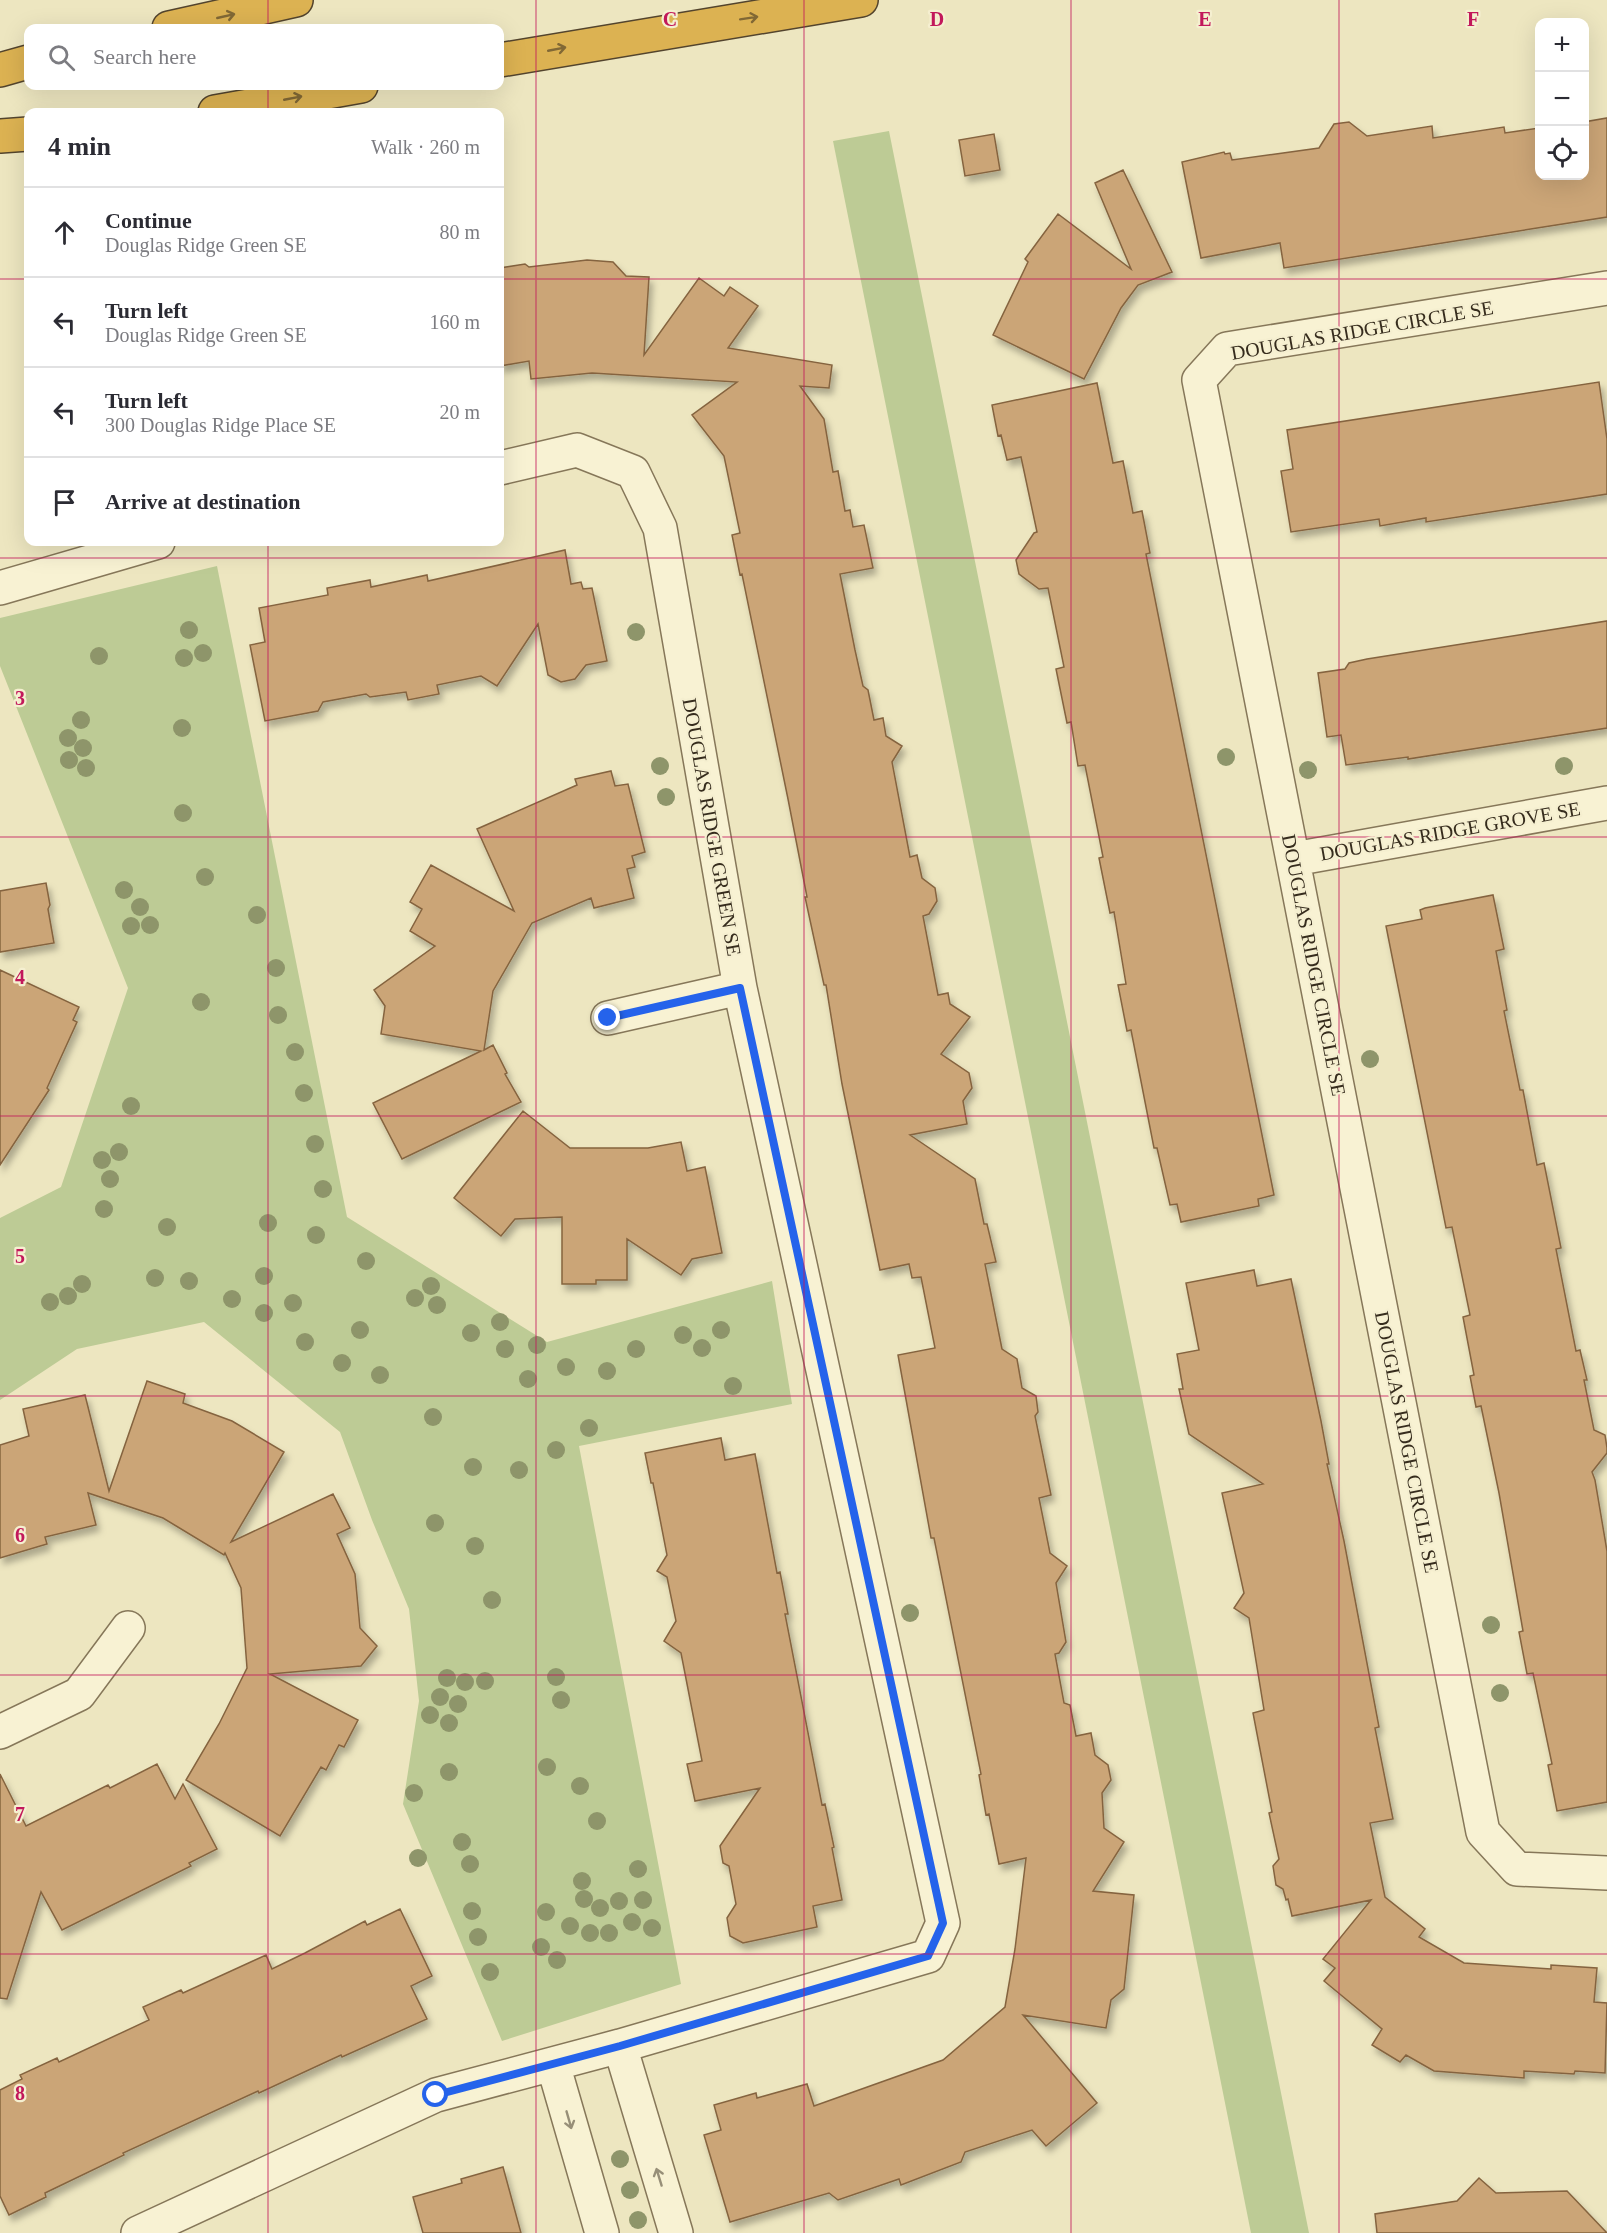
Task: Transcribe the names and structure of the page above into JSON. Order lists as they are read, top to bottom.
{
  "streets": {
    "street": ["DOUGLAS RIDGE CIRCLE SE", "DOUGLAS RIDGE GREEN SE", "DOUGLAS RIDGE GROVE SE"]
  },
  "crossings": [
    ["DOUGLAS RIDGE CIRCLE SE", "DOUGLAS RIDGE GROVE SE"]
  ],
  "page": {
    "map_buttons": ["+", "−"],
    "search": "Search here",
    "heading": ["4 min", "Walk · 260 m"],
    "list": [
      ["Continue", "Douglas Ridge Green SE", "80 m"],
      ["Turn left", "Douglas Ridge Green SE", "160 m"],
      ["Turn left", "300 Douglas Ridge Place SE", "20 m"],
      "Arrive at destination"
    ]
  },
  "grid": {
    "columns": [
      "C",
      "D",
      "E",
      "F"
    ],
    "rows": [
      "3",
      "4",
      "5",
      "6",
      "7",
      "8"
    ]
  }
}
